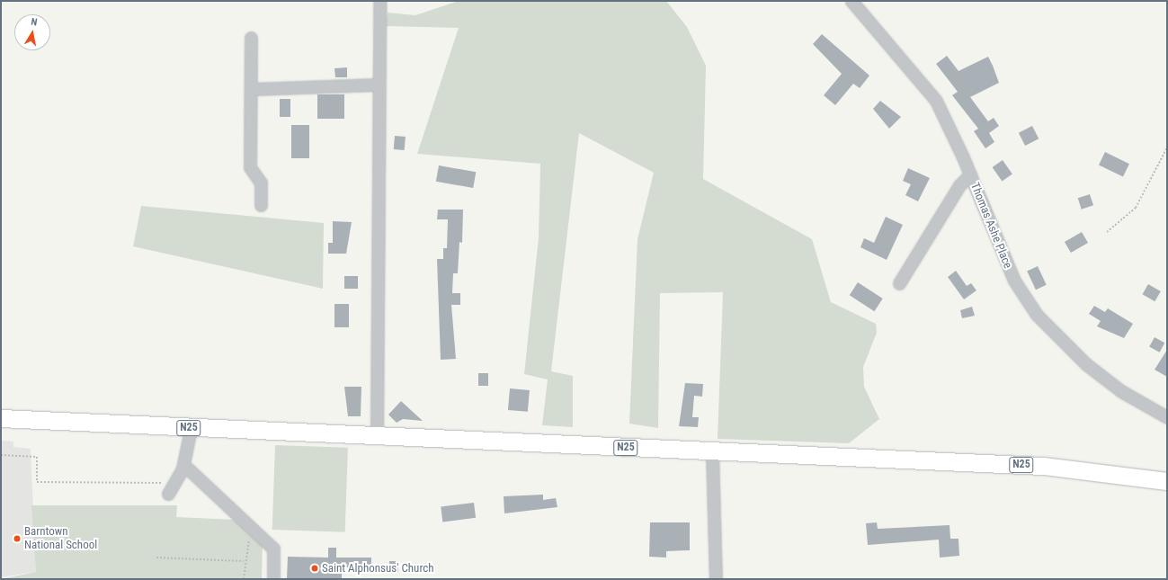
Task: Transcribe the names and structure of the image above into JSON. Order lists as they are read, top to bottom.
{
  "streets": {
    "highway": ["N25"],
    "street": ["Thomas Ashe Place"]
  },
  "places": ["Barntown National School", "Saint Alphonsus' Church"],
  "north": "top"
}
